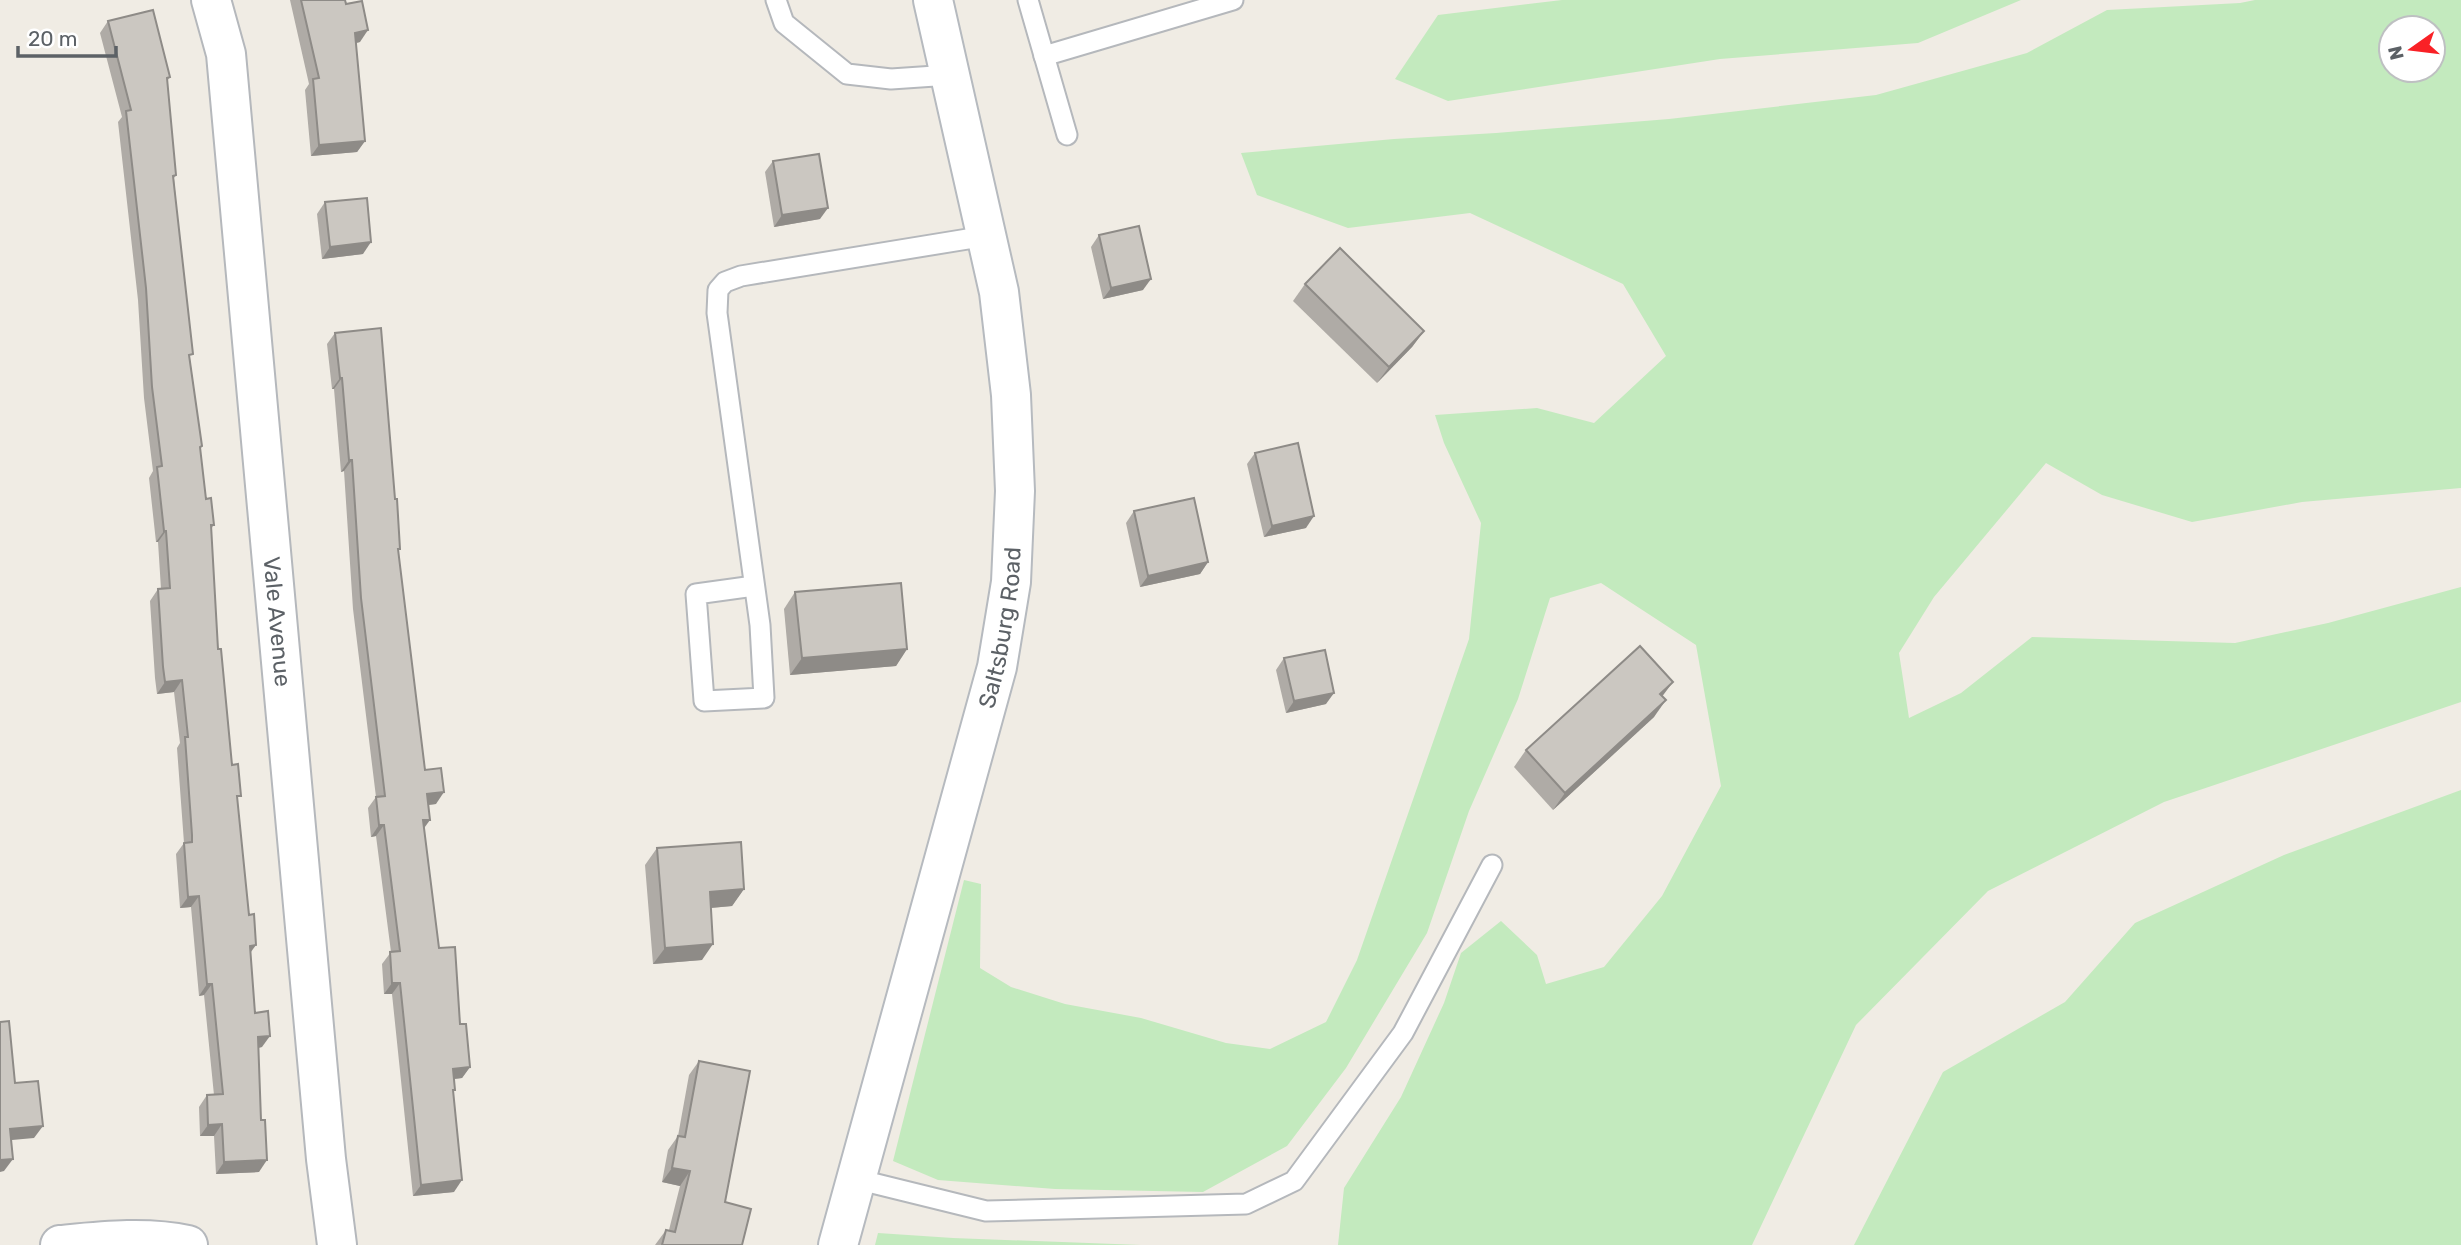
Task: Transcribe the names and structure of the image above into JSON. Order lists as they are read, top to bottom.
{
  "streets": {
    "street": ["Vale Avenue", "Saltsburg Road"]
  },
  "scale_bar": "20 m",
  "north": "left"
}
